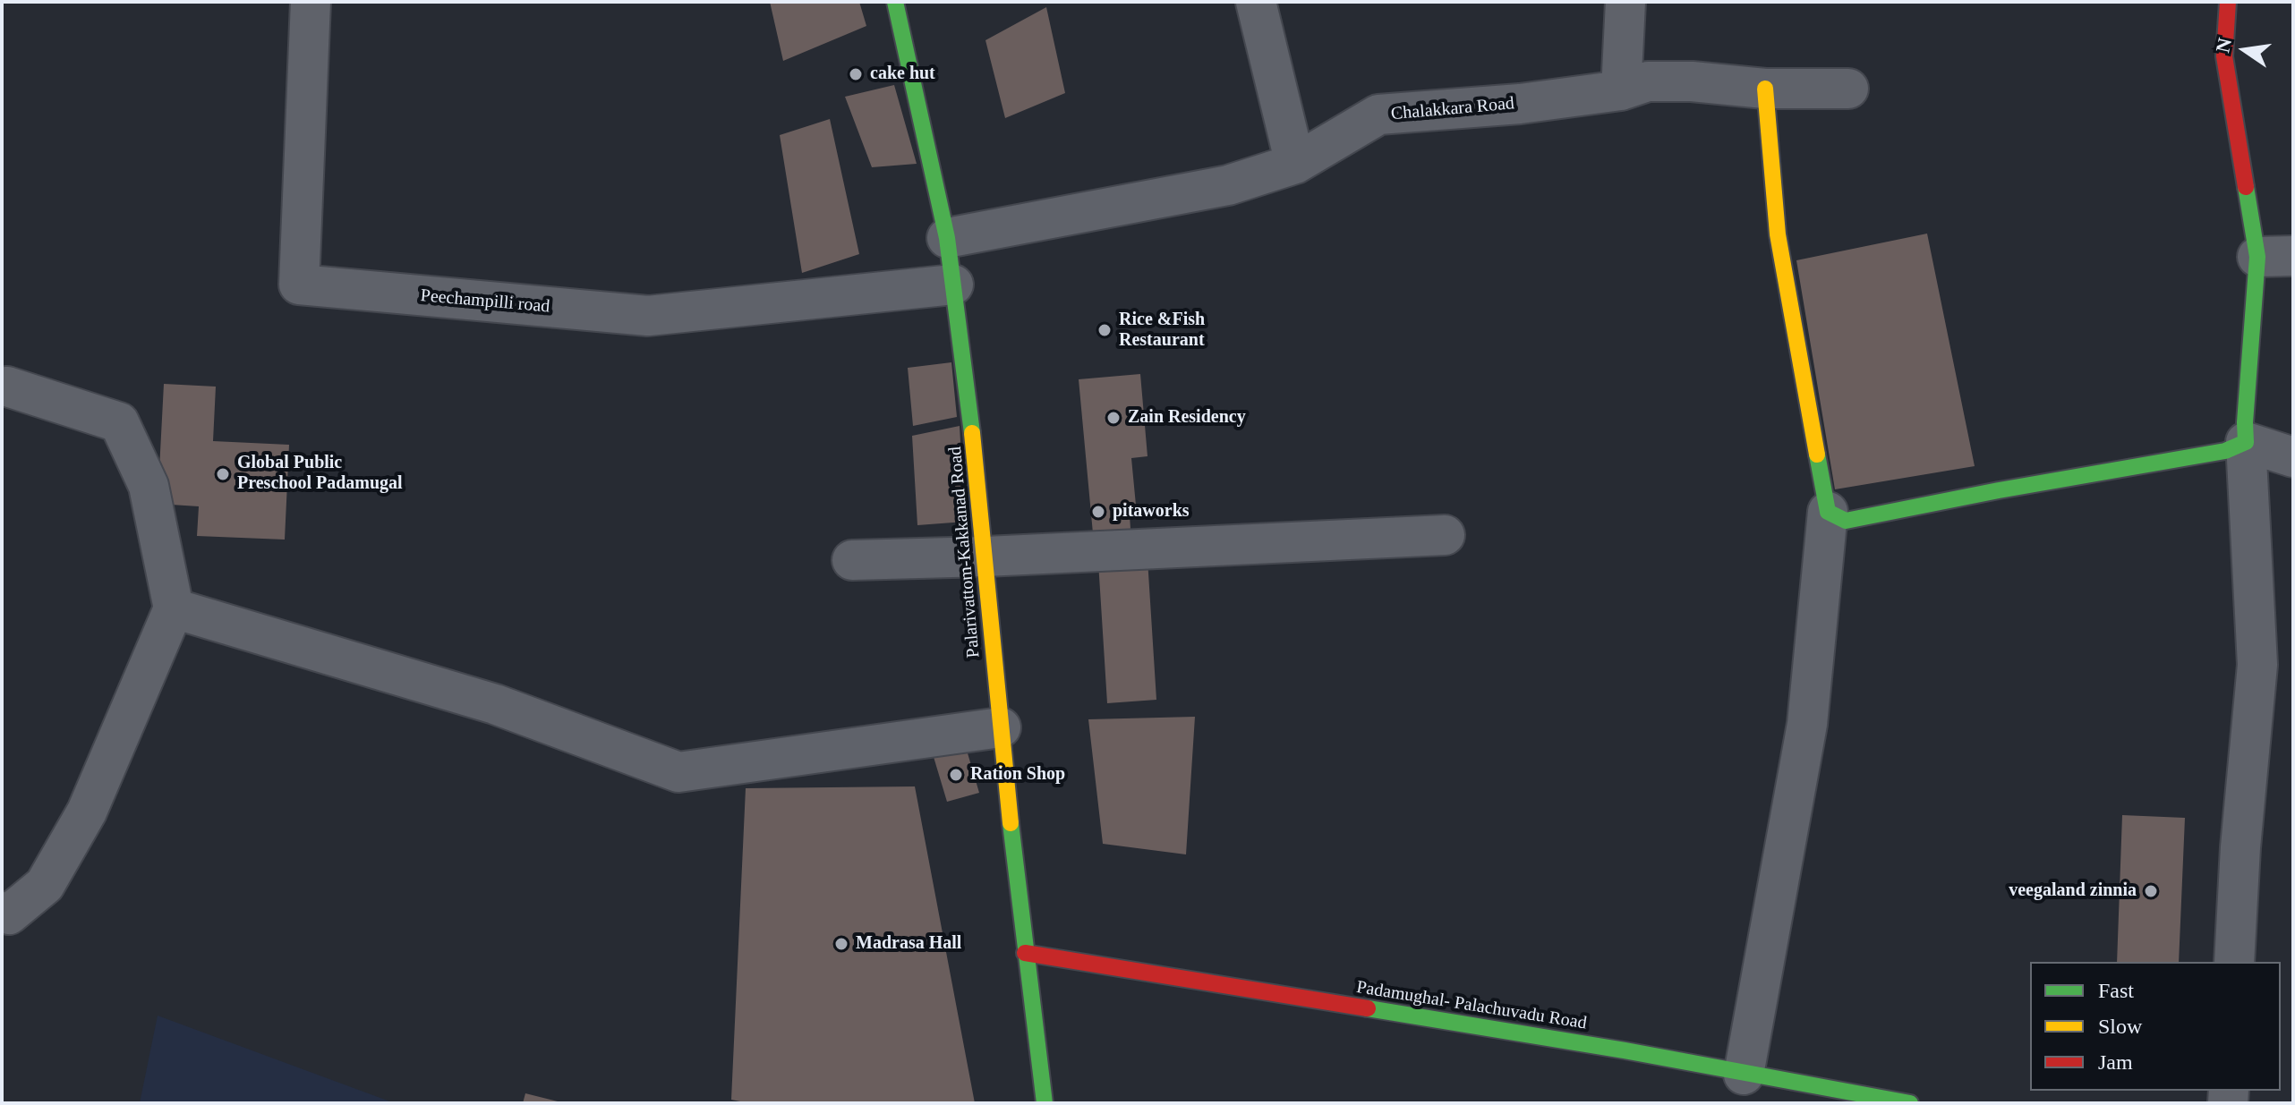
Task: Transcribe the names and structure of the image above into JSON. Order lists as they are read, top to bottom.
{
  "streets": {
    "main road": ["Palarivattom-Kakkanad Road", "Padamughal- Palachuvadu Road"],
    "street": ["Chalakkara Road", "Peechampilli road"]
  },
  "crossings": [
    ["Chalakkara Road", "Palarivattom-Kakkanad Road"],
    ["Peechampilli road", "Palarivattom-Kakkanad Road"],
    ["Palarivattom-Kakkanad Road", "Padamughal- Palachuvadu Road"]
  ],
  "places": [
    "cake hut",
    "Rice &Fish Restaurant",
    "Zain Residency",
    "Global Public Preschool Padamugal",
    "pitaworks",
    "Ration Shop",
    "veegaland zinnia",
    "Madrasa Hall"
  ],
  "legend": ["Fast", "Slow", "Jam"],
  "north": "left"
}
